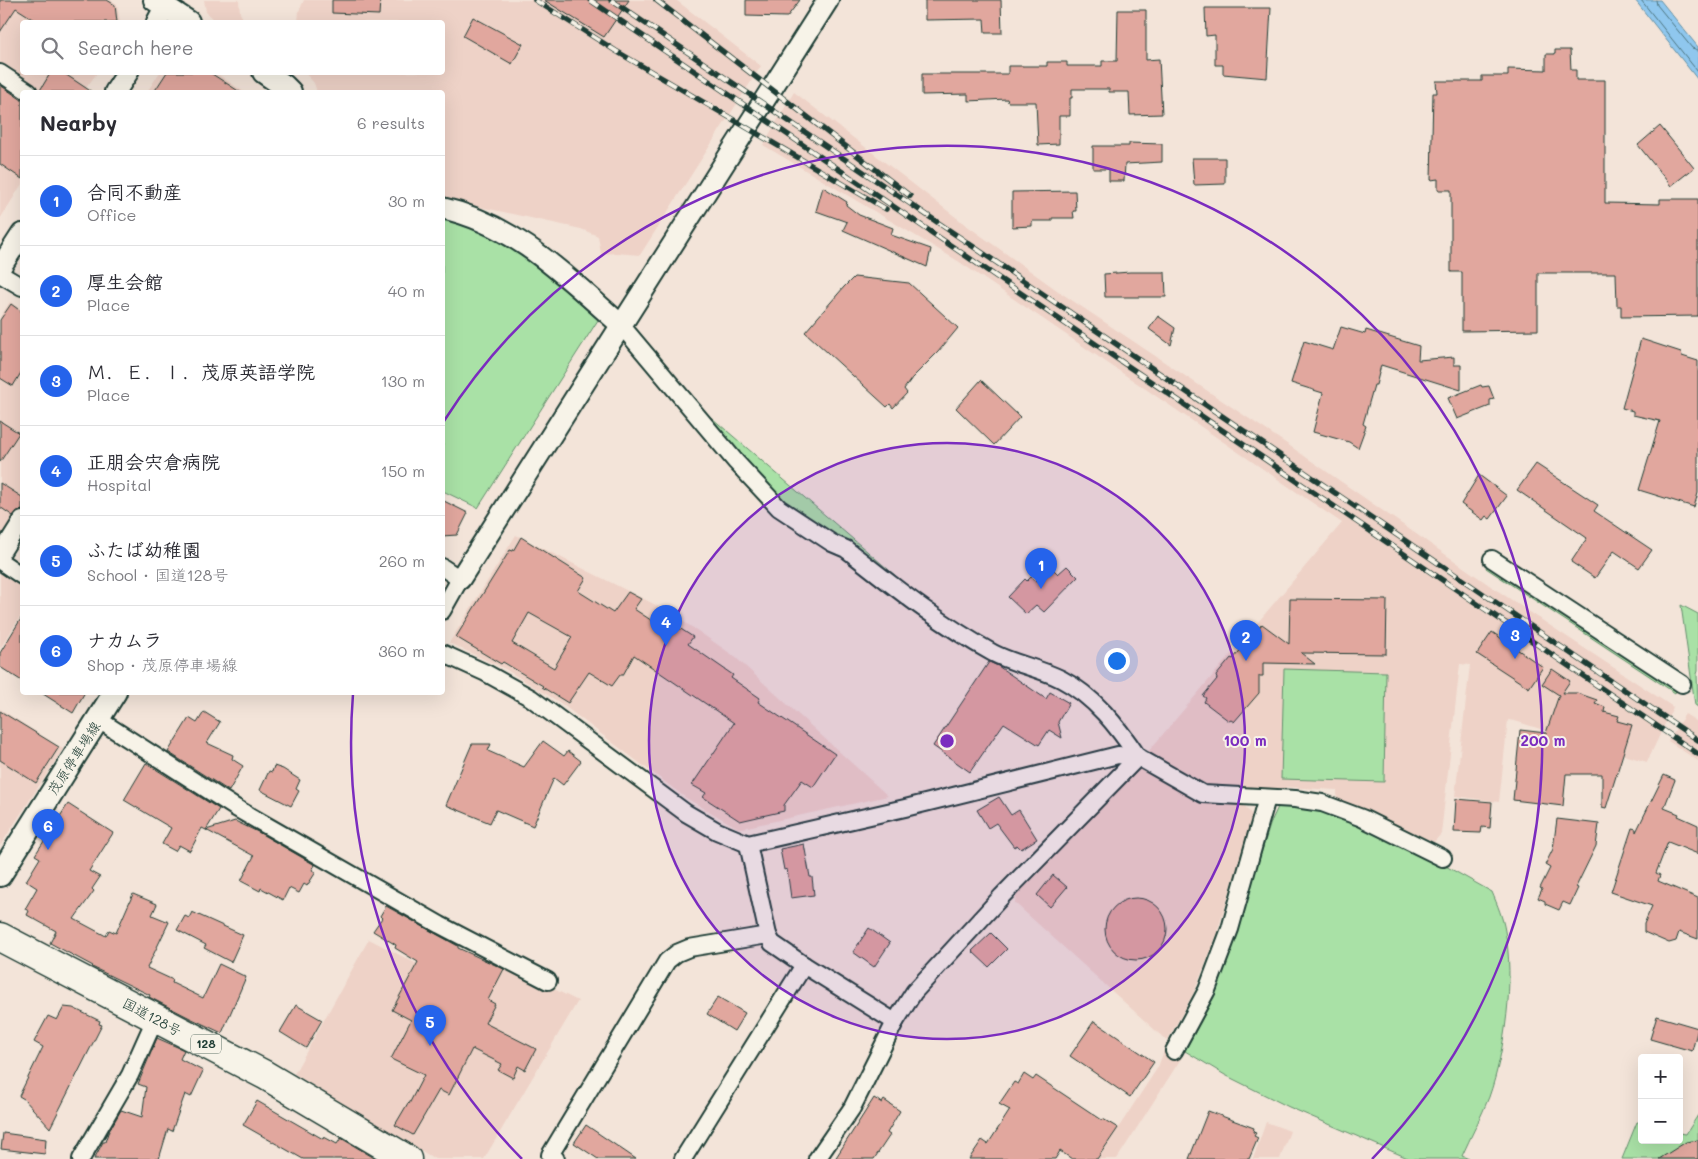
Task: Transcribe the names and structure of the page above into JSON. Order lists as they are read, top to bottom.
{
  "streets": {
    "highway": ["国道128号", "128"],
    "main road": ["茂原停車場線"]
  },
  "page": {
    "search": "Search here",
    "heading": ["Nearby", "6 results"],
    "list": [
      {
        "mark": "1",
        "name": "合同不動産",
        "note": "Office",
        "value": "30 m"
      },
      {
        "mark": "2",
        "name": "厚生会館",
        "note": "Place",
        "value": "40 m"
      },
      {
        "mark": "3",
        "name": "Ｍ．Ｅ．Ｉ．茂原英語学院",
        "note": "Place",
        "value": "130 m"
      },
      {
        "mark": "4",
        "name": "正朋会宍倉病院",
        "note": "Hospital",
        "value": "150 m"
      },
      {
        "mark": "5",
        "name": "ふたば幼稚園",
        "note": "School · 国道128号",
        "value": "260 m"
      },
      {
        "mark": "6",
        "name": "ナカムラ",
        "note": "Shop · 茂原停車場線",
        "value": "360 m"
      }
    ],
    "pins": [
      "1",
      "4",
      "3",
      "2",
      "6",
      "5"
    ],
    "map_buttons": ["+", "−"]
  },
  "rings": ["100 m", "200 m"]
}
